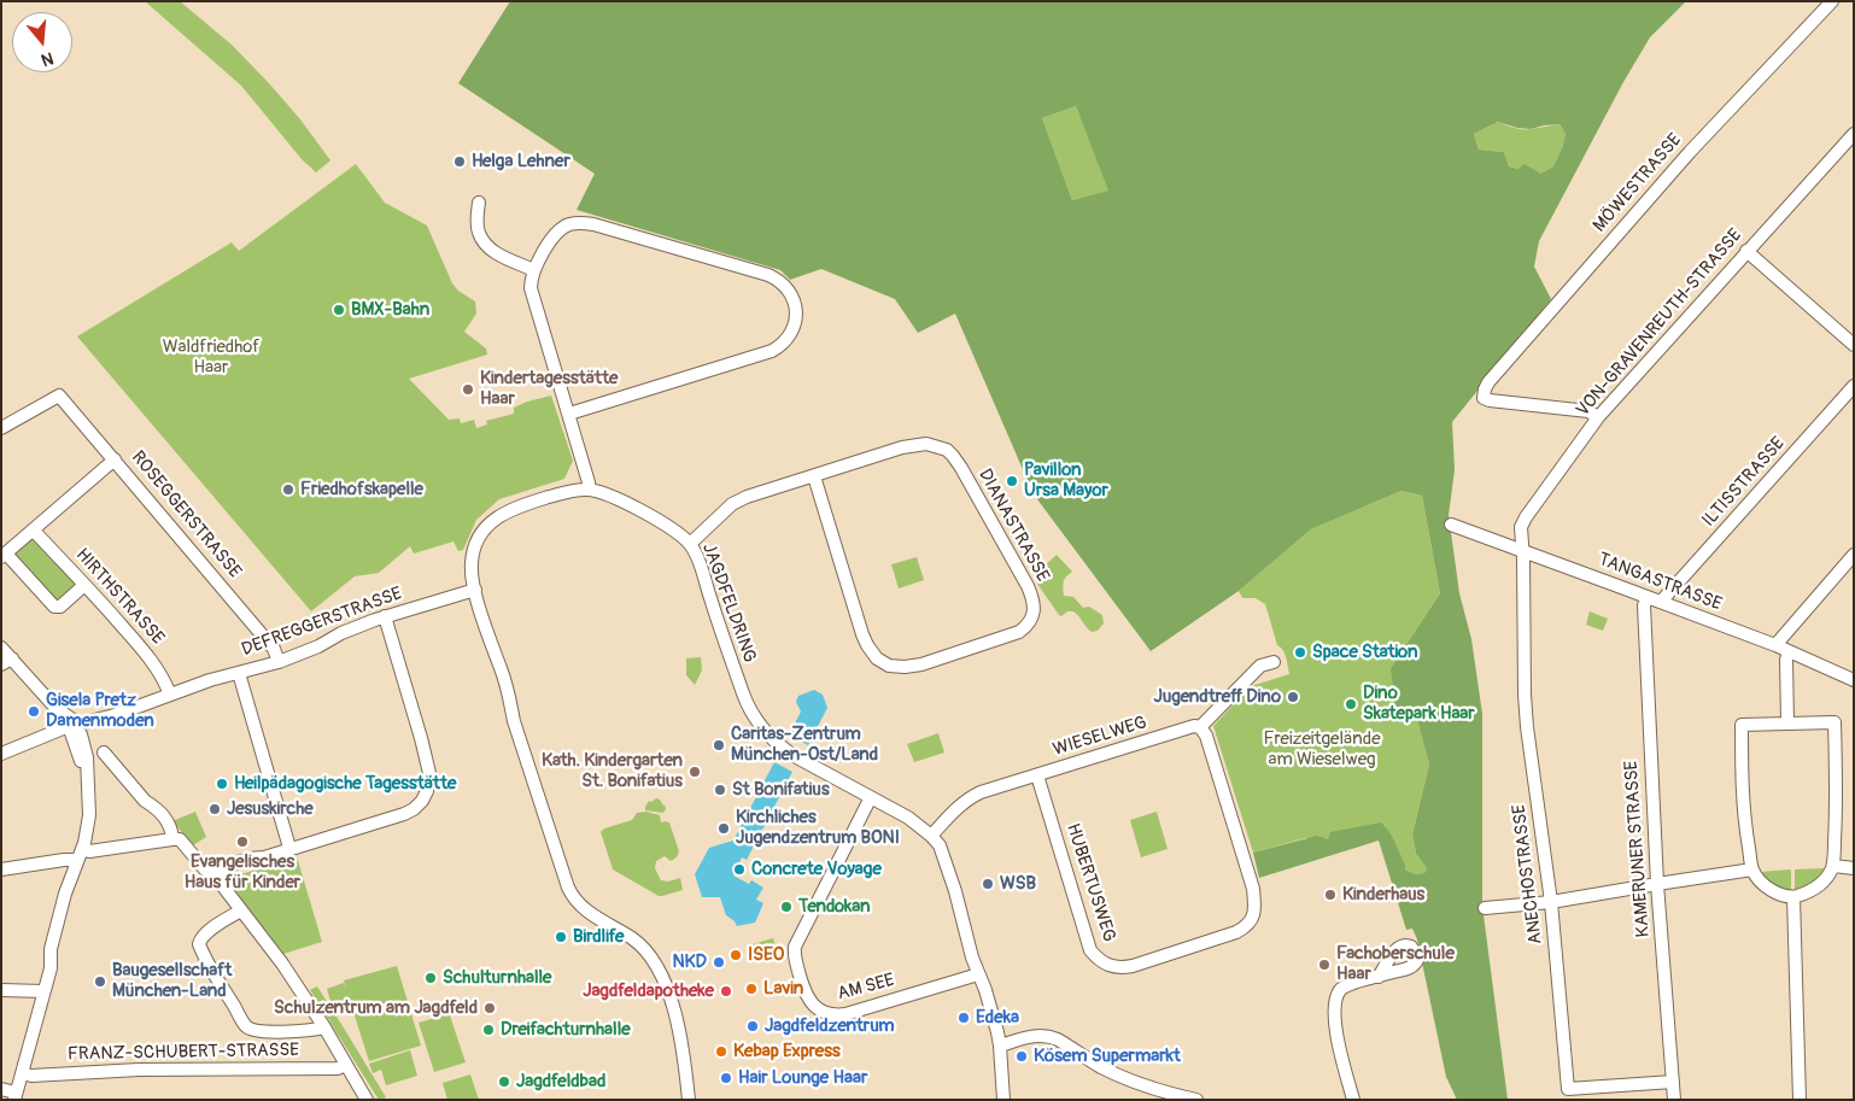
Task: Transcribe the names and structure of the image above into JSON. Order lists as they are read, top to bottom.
{
  "streets": {
    "street": [
      "MÖWESTRASSE",
      "VON-GRAVENREUTH-STRASSE",
      "ILTISSTRASSE",
      "ROSEGGERSTRASSE",
      "DIANASTRASSE",
      "TANGASTRASSE",
      "HIRTHSTRASSE",
      "JAGDFELDRING",
      "DEFREGGERSTRASSE",
      "WIESELWEG",
      "KAMERUNER STRASSE",
      "ANECHOSTRASSE",
      "HUBERTUSWEG",
      "AM SEE",
      "FRANZ-SCHUBERT-STRASSE"
    ]
  },
  "crossings": [
    ["MÖWESTRASSE", "VON-GRAVENREUTH-STRASSE"],
    ["VON-GRAVENREUTH-STRASSE", "TANGASTRASSE"],
    ["VON-GRAVENREUTH-STRASSE", "ANECHOSTRASSE"],
    ["ILTISSTRASSE", "TANGASTRASSE"],
    ["ROSEGGERSTRASSE", "DEFREGGERSTRASSE"],
    ["DIANASTRASSE", "JAGDFELDRING"],
    ["TANGASTRASSE", "KAMERUNER STRASSE"],
    ["TANGASTRASSE", "ANECHOSTRASSE"],
    ["HIRTHSTRASSE", "DEFREGGERSTRASSE"],
    ["JAGDFELDRING", "DEFREGGERSTRASSE"],
    ["JAGDFELDRING", "WIESELWEG"],
    ["JAGDFELDRING", "AM SEE"],
    ["WIESELWEG", "HUBERTUSWEG"],
    ["KAMERUNER STRASSE", "ANECHOSTRASSE"]
  ],
  "parks": ["Waldfriedhof Haar", "Freizeitgelände am Wieselweg"],
  "places": [
    "Helga Lehner",
    "BMX-Bahn",
    "Kindertagesstätte Haar",
    "Pavillon Ursa Mayor",
    "Friedhofskapelle",
    "Space Station",
    "Jugendtreff Dino",
    "Dino Skatepark Haar",
    "Gisela Pretz Damenmoden",
    "Caritas-Zentrum München-Ost/Land",
    "Kath. Kindergarten St. Bonifatius",
    "Heilpädagogische Tagesstätte",
    "St Bonifatius",
    "Jesuskirche",
    "Kirchliches Jugendzentrum BONI",
    "Evangelisches Haus für Kinder",
    "Concrete Voyage",
    "WSB",
    "Kinderhaus",
    "Tendokan",
    "Birdlife",
    "ISEO",
    "NKD",
    "Fachoberschule Haar",
    "Schulturnhalle",
    "Baugesellschaft München-Land",
    "Lavin",
    "Jagdfeldapotheke",
    "Schulzentrum am Jagdfeld",
    "Edeka",
    "Jagdfeldzentrum",
    "Dreifachturnhalle",
    "Kebap Express",
    "Kösem Supermarkt",
    "Hair Lounge Haar",
    "Jagdfeldbad"
  ],
  "north": "bottom"
}
